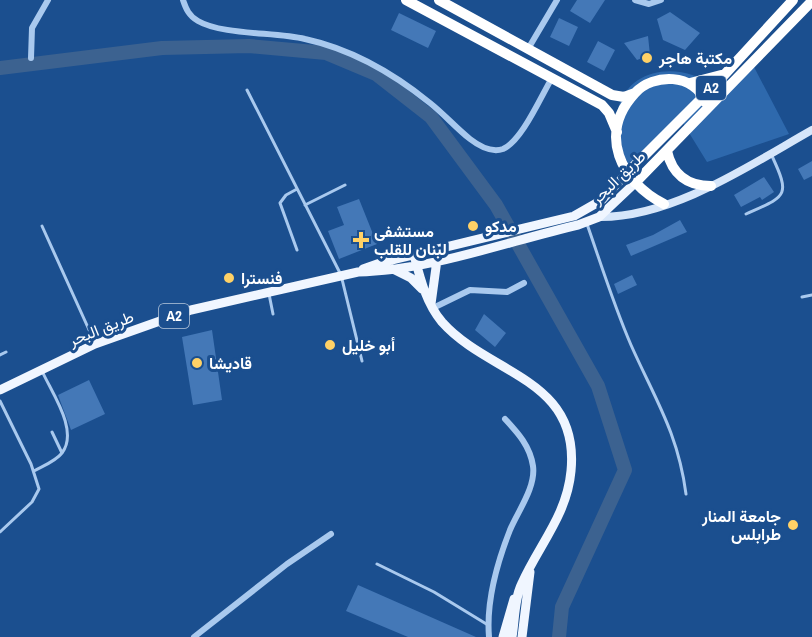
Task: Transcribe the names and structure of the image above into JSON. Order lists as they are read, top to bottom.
{
  "streets": {
    "highway": ["A2", "طريق البحر"]
  },
  "crossings": [
    ["A2", "طريق البحر"]
  ],
  "places": {
    "other": [
      "مكتبة هاجر",
      "مدكو",
      "فنسترا",
      "أبو خليل",
      "قاديشا",
      "جامعة المنار طرابلس"
    ],
    "health": ["مستشفى لبنان للقلب"]
  }
}
